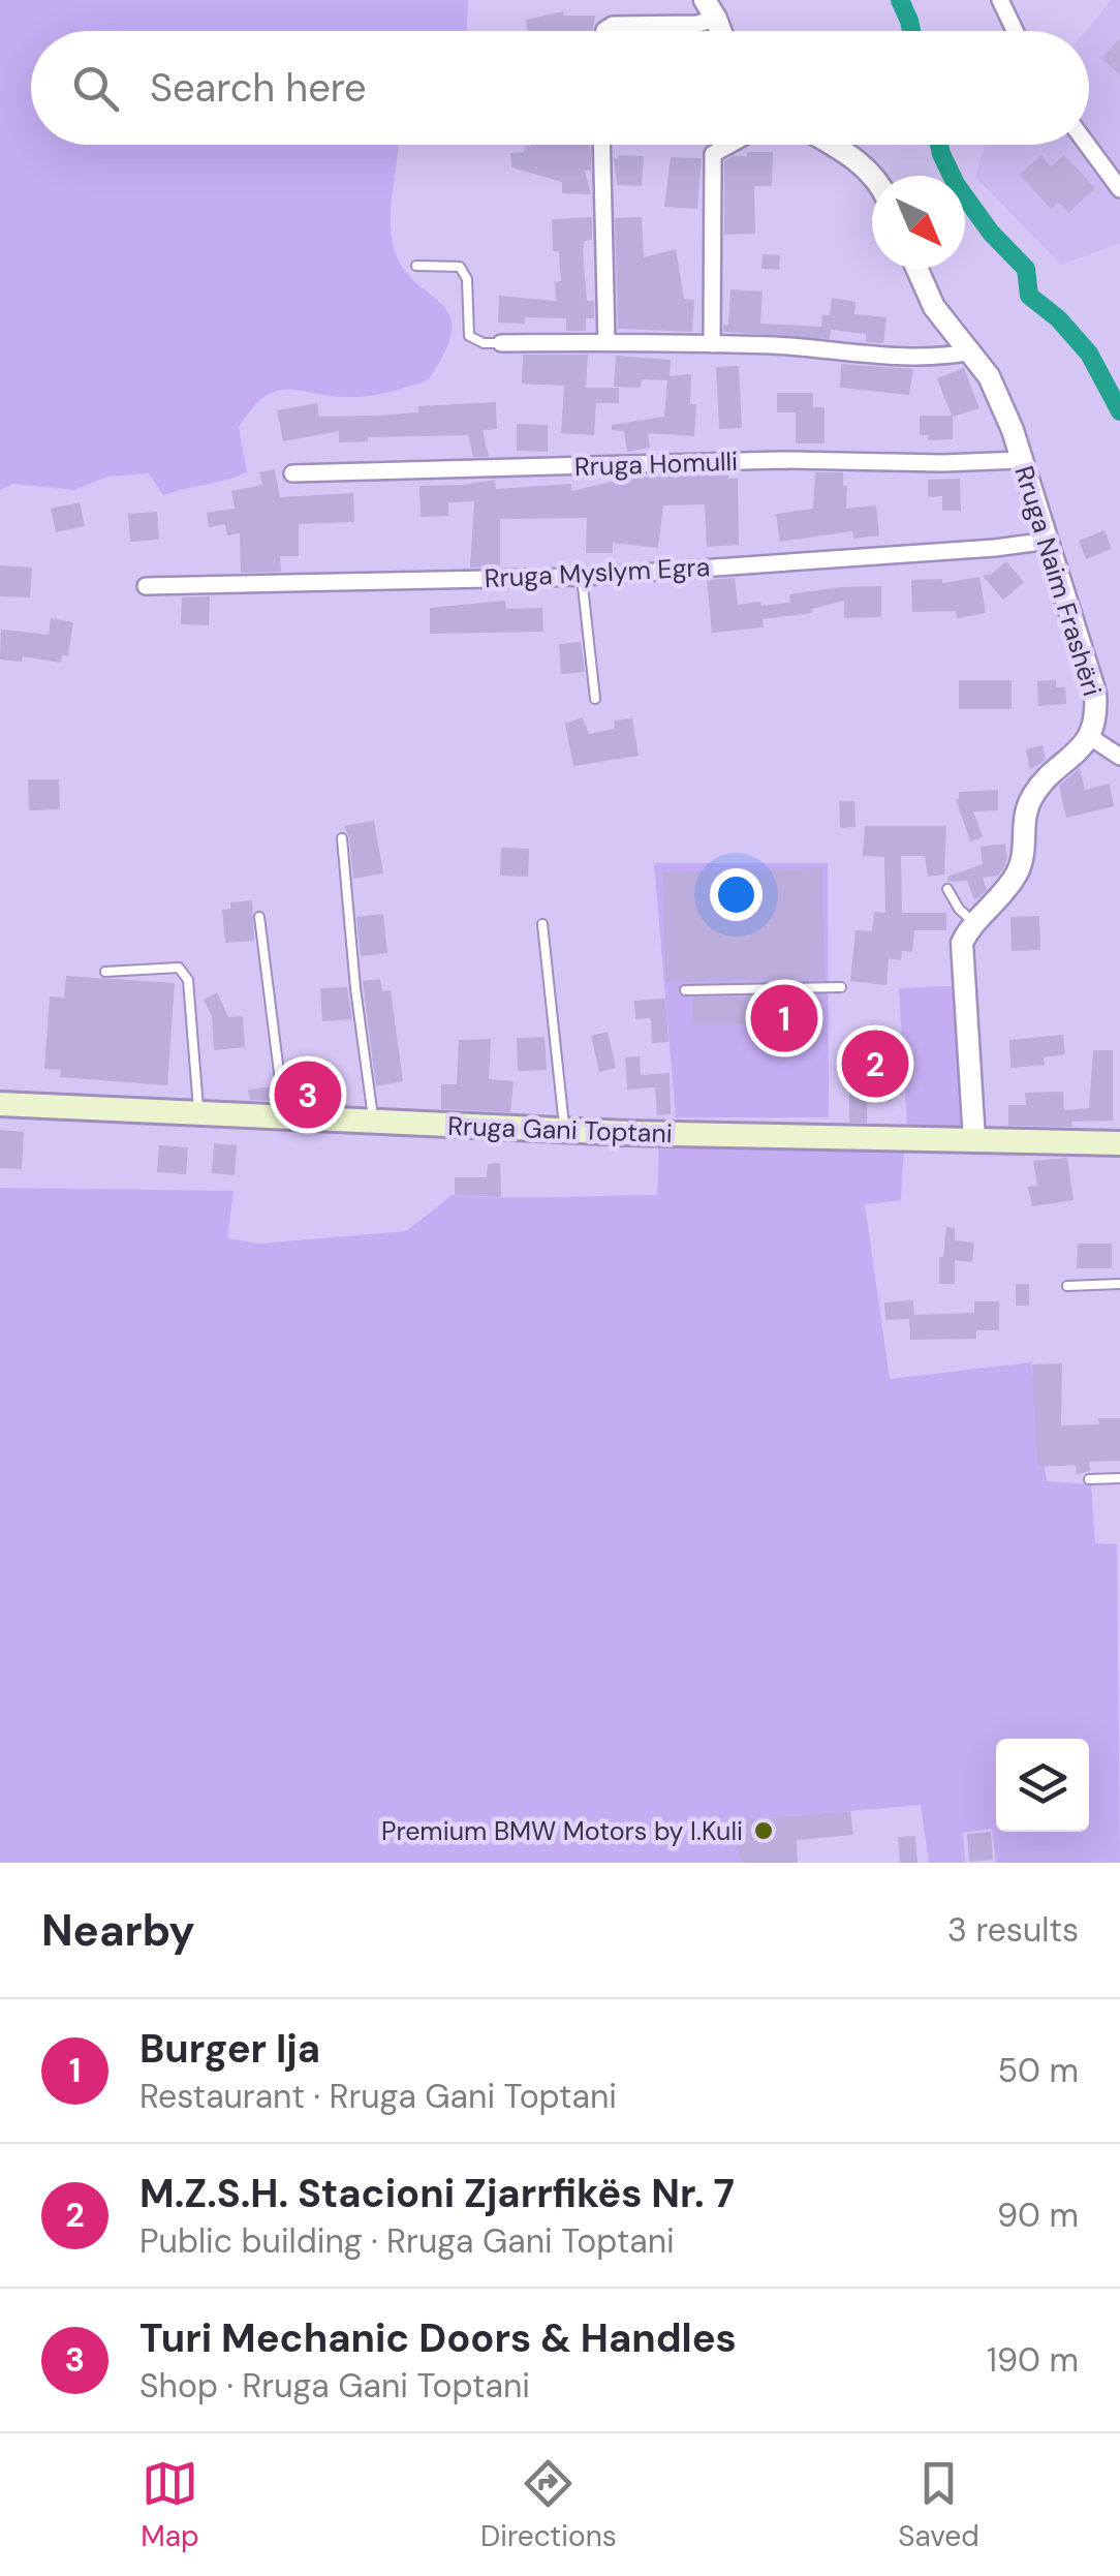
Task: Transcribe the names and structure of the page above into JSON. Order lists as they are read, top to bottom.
{
  "streets": {
    "main road": ["Rruga Gani Toptani"],
    "street": ["Rruga Homulli", "Rruga Myslym Egra", "Rruga Naim Frashëri"]
  },
  "crossings": [
    ["Rruga Homulli", "Rruga Naim Frashëri"],
    ["Rruga Myslym Egra", "Rruga Naim Frashëri"],
    ["Rruga Naim Frashëri", "Rruga Gani Toptani"]
  ],
  "places": ["Premium BMW Motors by I.Kuli"],
  "north": "bottom right",
  "page": {
    "search": "Search here",
    "pins": ["1", "2", "3"],
    "heading": ["Nearby", "3 results"],
    "list": [
      {
        "mark": "1",
        "name": "Burger Ija",
        "note": "Restaurant · Rruga Gani Toptani",
        "value": "50 m"
      },
      {
        "mark": "2",
        "name": "M.Z.S.H. Stacioni Zjarrfikës Nr. 7",
        "note": "Public building · Rruga Gani Toptani",
        "value": "90 m"
      },
      {
        "mark": "3",
        "name": "Turi Mechanic Doors & Handles",
        "note": "Shop · Rruga Gani Toptani",
        "value": "190 m"
      }
    ],
    "nav": ["Map", "Directions", "Saved"]
  }
}
